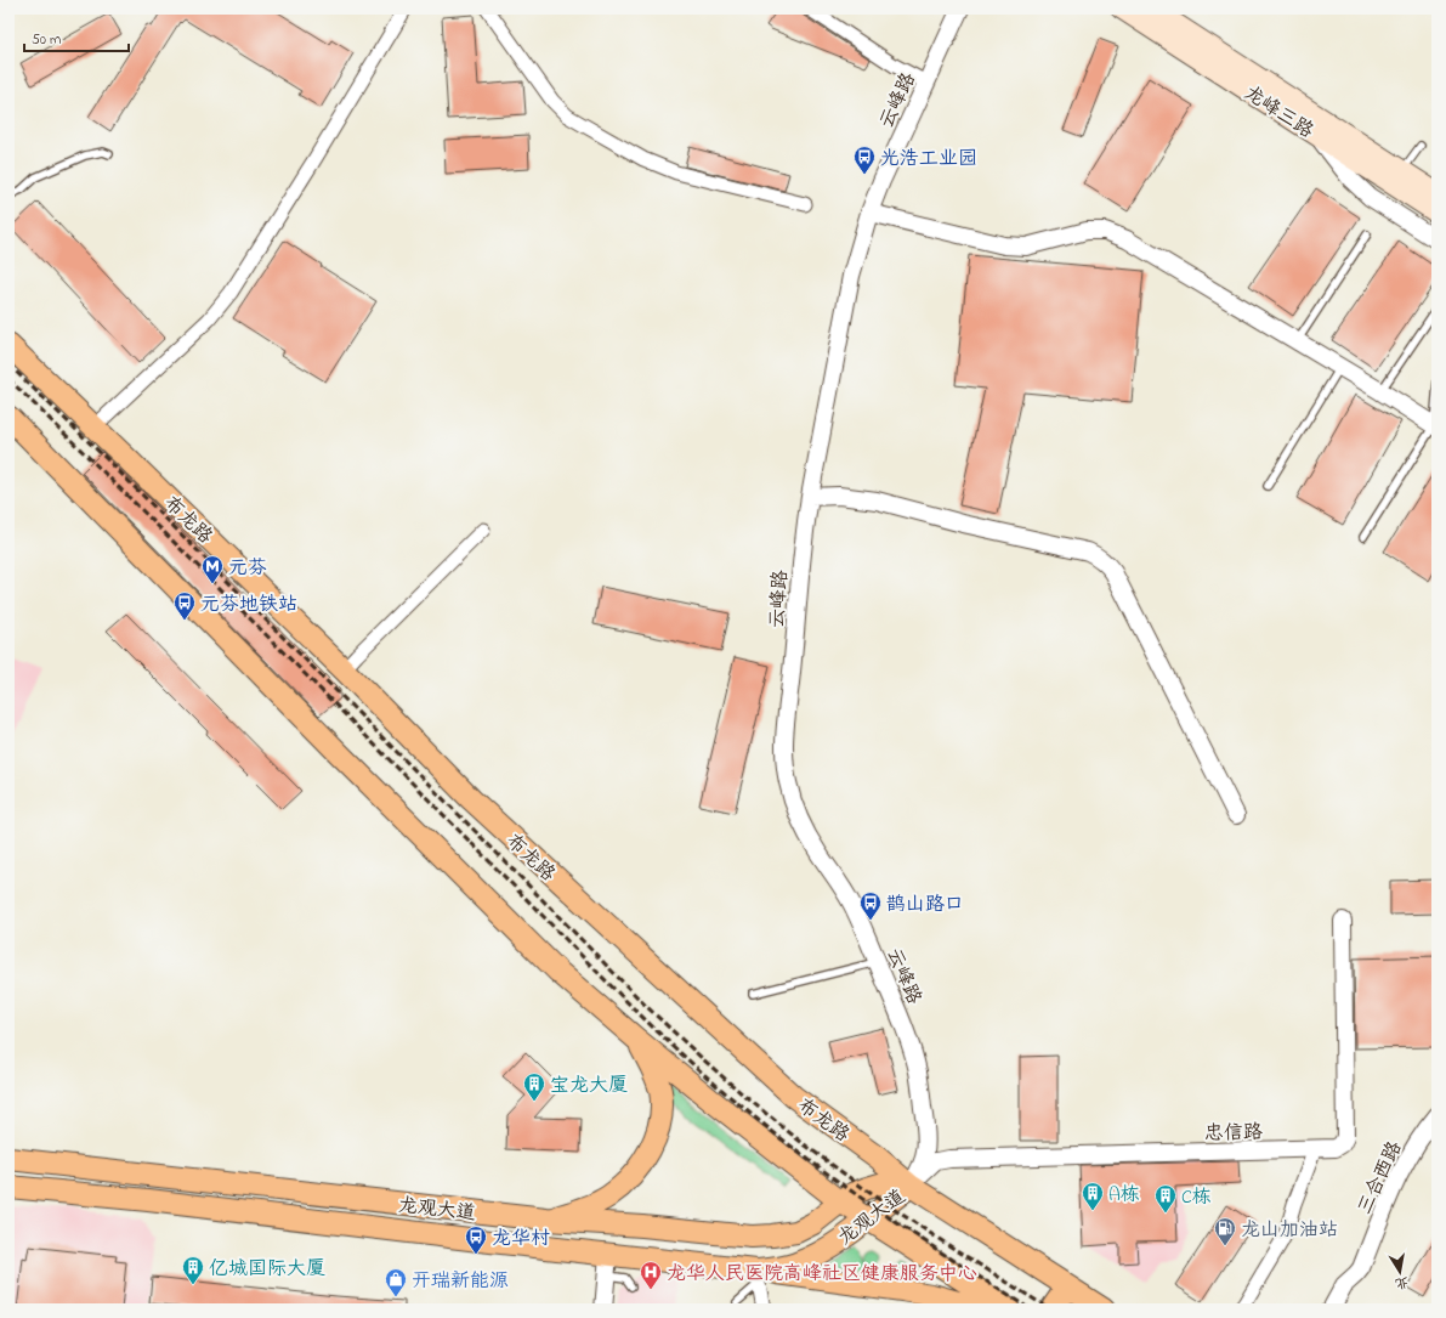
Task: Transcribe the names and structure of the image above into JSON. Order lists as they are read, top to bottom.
{
  "streets": {
    "main road": ["龙峰三路", "布龙路", "龙观大道"],
    "street": ["云峰路", "忠信路", "三合西路"]
  },
  "crossings": [
    ["云峰路", "布龙路"],
    ["云峰路", "忠信路"],
    ["云峰路", "龙观大道"],
    ["布龙路", "忠信路"],
    ["布龙路", "龙观大道"],
    ["忠信路", "龙观大道"]
  ],
  "places": {
    "bus stop": [
      "光浩工业园",
      "元芬地铁站",
      "鹊山路口",
      "龙华村"
    ],
    "metro station": ["元芬"],
    "building": [
      "宝龙大厦",
      "A栋",
      "C栋",
      "亿城国际大厦"
    ],
    "fuel station": ["龙山加油站"],
    "hospital": ["龙华人民医院高峰社区健康服务中心"],
    "shop": ["开瑞新能源"]
  },
  "scale_bar": "50 m",
  "north": "bottom"
}
